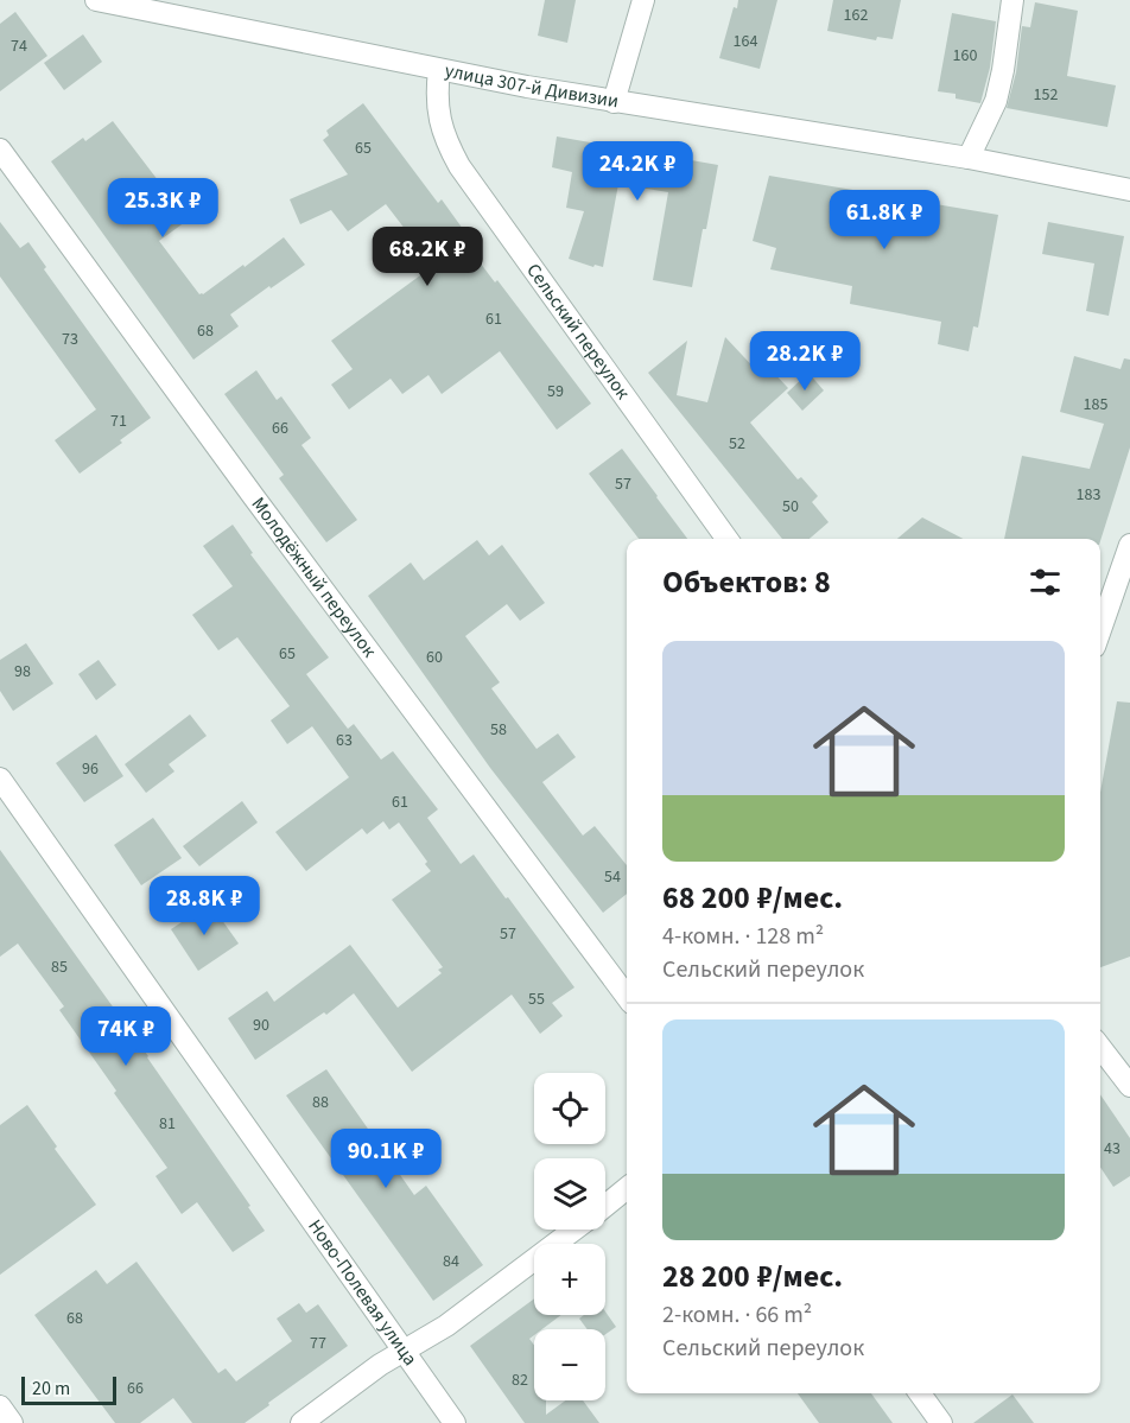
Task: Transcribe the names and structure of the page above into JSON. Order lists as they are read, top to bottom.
{
  "streets": {
    "street": [
      "улица 307-й Дивизии",
      "Сельский переулок",
      "Молодёжный переулок",
      "Ново-Полевая улица"
    ]
  },
  "crossings": [
    ["улица 307-й Дивизии", "Сельский переулок"]
  ],
  "house_numbers": [
    "162",
    "164",
    "74",
    "160",
    "152",
    "65",
    "61",
    "68",
    "73",
    "59",
    "185",
    "71",
    "66",
    "52",
    "57",
    "183",
    "50",
    "65",
    "60",
    "98",
    "58",
    "63",
    "96",
    "61",
    "54",
    "57",
    "85",
    "55",
    "90",
    "88",
    "81",
    "43",
    "84",
    "68",
    "77",
    "82",
    "66"
  ],
  "scale_bar": "20 m",
  "page": {
    "price": [
      "24.2K ₽",
      "25.3K ₽",
      "61.8K ₽",
      "68.2K ₽",
      "28.2K ₽",
      "28.8K ₽",
      "74K ₽",
      "90.1K ₽"
    ],
    "heading": "Объектов: 8",
    "list": [
      {
        "name": "68 200 ₽/мес.",
        "note": "4-комн. · 128 m² · Сельский переулок"
      },
      {
        "name": "28 200 ₽/мес.",
        "note": "2-комн. · 66 m² · Сельский переулок"
      }
    ],
    "map_buttons": ["+", "−"],
    "scale": "20 m"
  }
}
